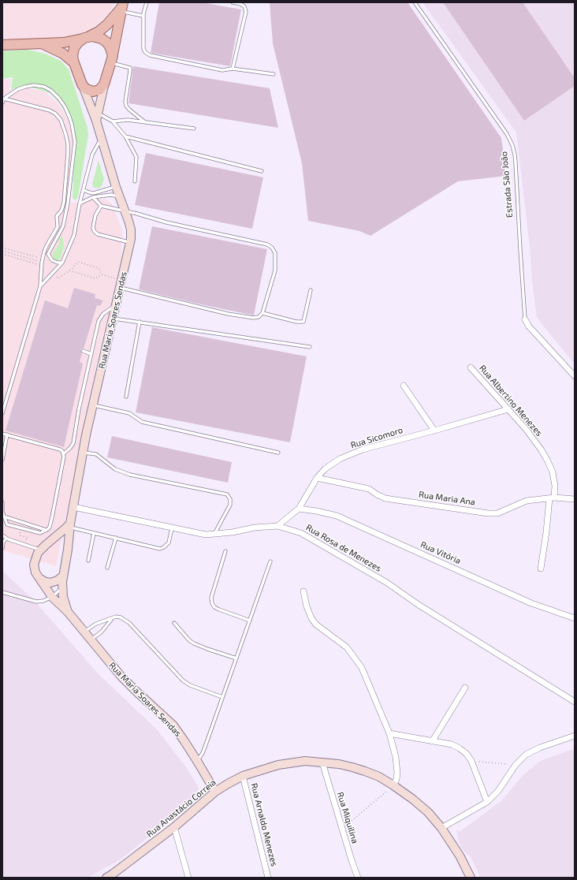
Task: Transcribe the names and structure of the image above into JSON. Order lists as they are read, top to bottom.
{
  "streets": {
    "main road": ["Rua Maria Soares Sendas", "Rua Anastácio Correia"],
    "street": [
      "Estrada São João",
      "Rua Albertino Menezes",
      "Rua Sicomoro",
      "Rua Maria Ana",
      "Rua Rosa de Menezes",
      "Rua Vitória",
      "Rua Miquilina",
      "Rua Arnaldo Menezes"
    ]
  },
  "crossings": [
    ["Rua Maria Soares Sendas", "Rua Rosa de Menezes"],
    ["Rua Maria Soares Sendas", "Rua Anastácio Correia"],
    ["Rua Albertino Menezes", "Rua Sicomoro"],
    ["Rua Albertino Menezes", "Rua Maria Ana"],
    ["Rua Sicomoro", "Rua Maria Ana"],
    ["Rua Sicomoro", "Rua Rosa de Menezes"],
    ["Rua Sicomoro", "Rua Vitória"],
    ["Rua Anastácio Correia", "Rua Miquilina"],
    ["Rua Anastácio Correia", "Rua Arnaldo Menezes"]
  ]
}
